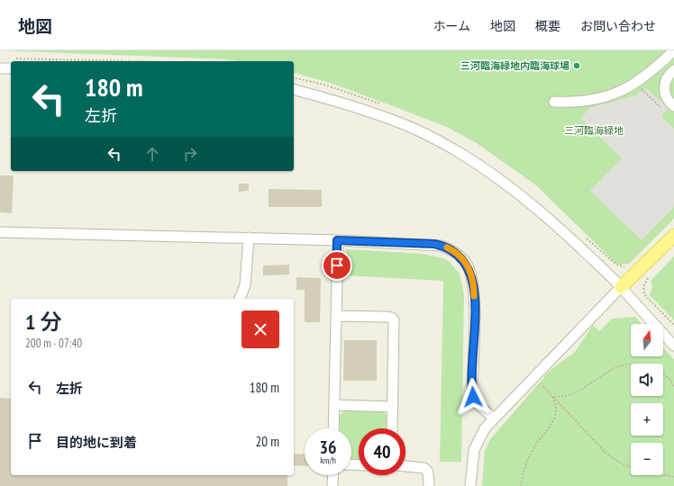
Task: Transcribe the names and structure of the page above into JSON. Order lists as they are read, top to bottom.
{
  "parks": ["三河臨海緑地"],
  "places": ["三河臨海緑地内臨海球場"],
  "north": "top",
  "page": {
    "header": "地図",
    "nav": [
      "ホーム",
      "地図",
      "概要",
      "お問い合わせ"
    ],
    "turn": ["180 m", "左折"],
    "heading": ["1 分", "200 m · 07:40"],
    "map_buttons": ["+", "−"],
    "list": [
      {
        "name": "左折",
        "value": "180 m"
      },
      {
        "name": "目的地に到着",
        "value": "20 m"
      }
    ],
    "speed": "36 km/h",
    "limit": "40"
  }
}
